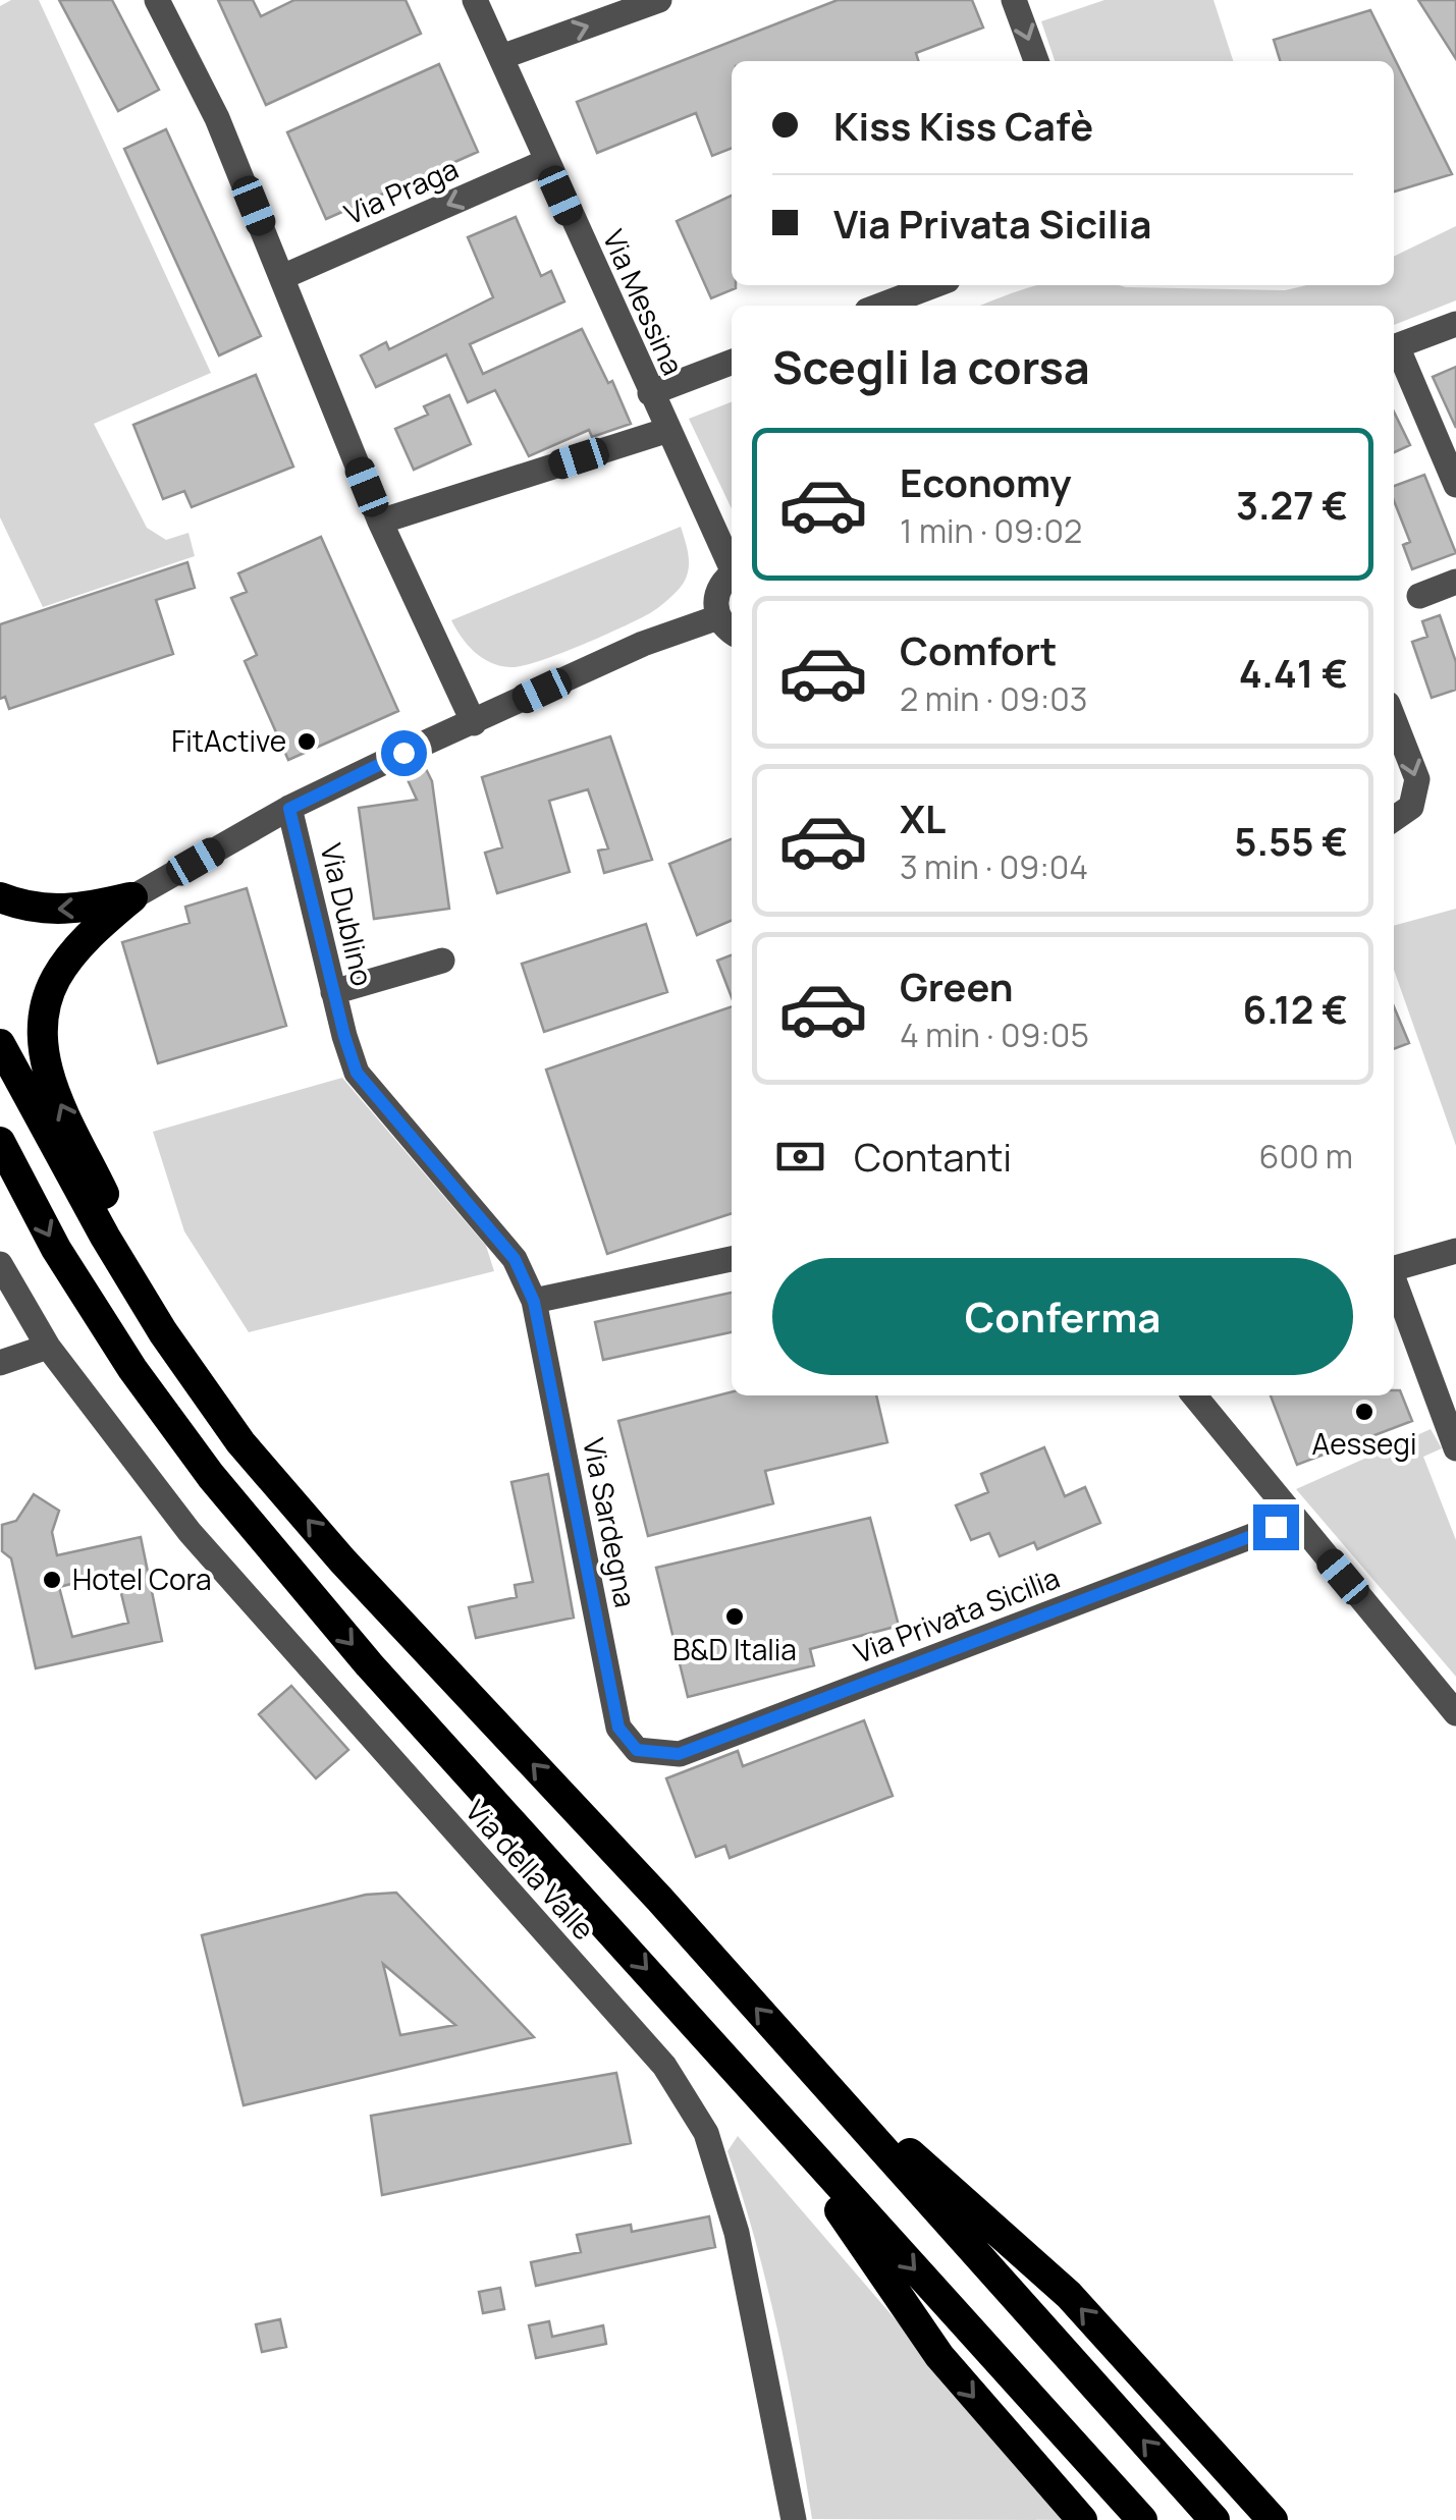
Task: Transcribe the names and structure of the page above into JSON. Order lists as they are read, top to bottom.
{
  "streets": {
    "street": [
      "Via Praga",
      "Via Messina",
      "Via Dublino",
      "Via Sardegna",
      "Via Privata Sicilia",
      "Via della Valle"
    ]
  },
  "crossings": [
    ["Via Praga", "Via Messina"],
    ["Via Dublino", "Via Sardegna"],
    ["Via Sardegna", "Via Privata Sicilia"]
  ],
  "one_way": ["Via Praga"],
  "places": [
    "FitActive",
    "Aessegi",
    "Hotel Cora",
    "B&D Italia"
  ],
  "page": {
    "banner": ["Kiss Kiss Cafè", "Via Privata Sicilia"],
    "heading": "Scegli la corsa",
    "list": [
      {
        "name": "Economy",
        "note": "1 min · 09:02",
        "value": "3.27 €"
      },
      {
        "name": "Comfort",
        "note": "2 min · 09:03",
        "value": "4.41 €"
      },
      {
        "name": "XL",
        "note": "3 min · 09:04",
        "value": "5.55 €"
      },
      {
        "name": "Green",
        "note": "4 min · 09:05",
        "value": "6.12 €"
      }
    ],
    "pay": ["Contanti", "600 m"],
    "buttons": "Conferma"
  }
}
